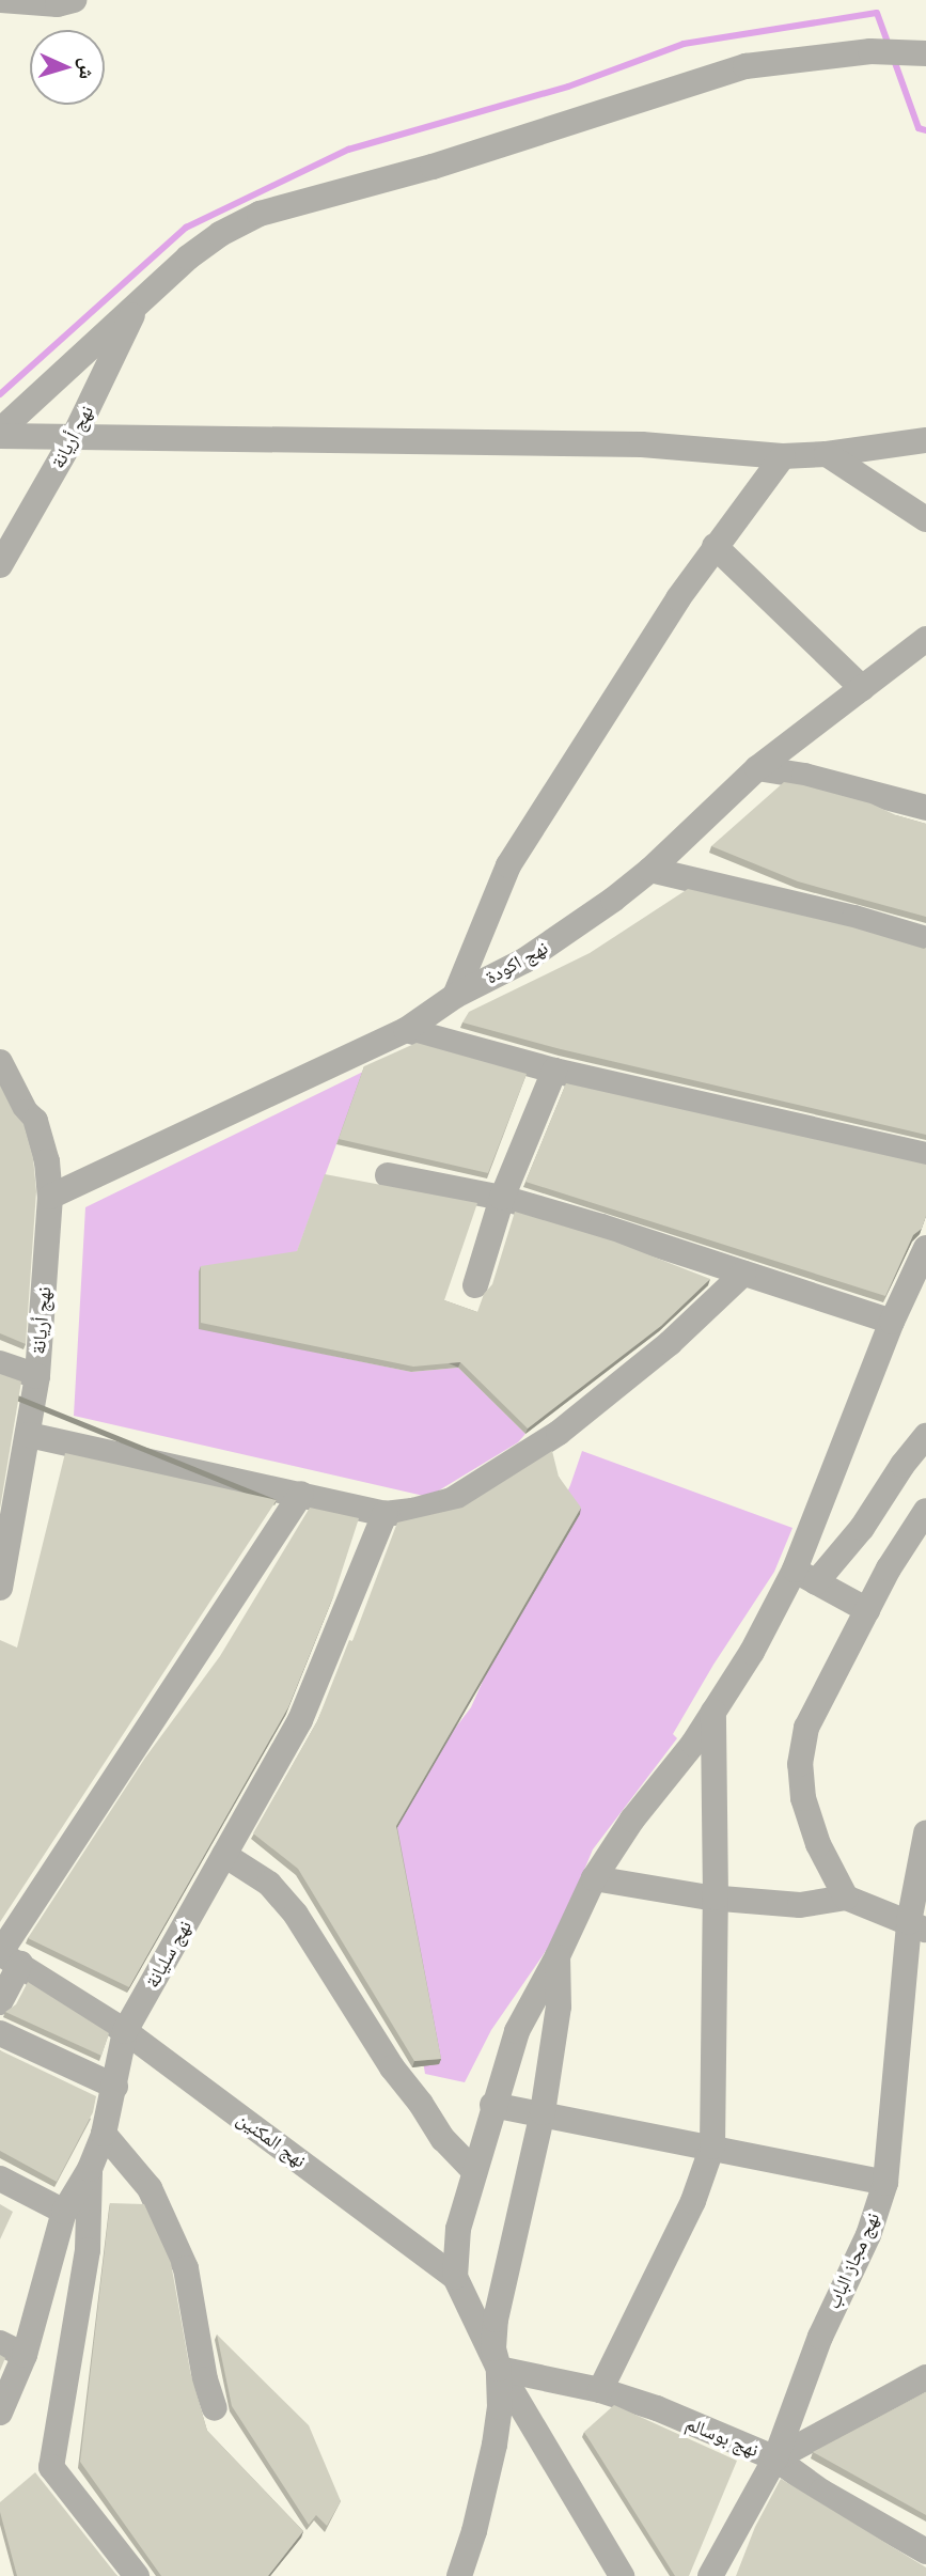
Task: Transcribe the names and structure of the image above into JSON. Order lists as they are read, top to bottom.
{
  "streets": {
    "street": [
      "نهج أريانة",
      "نهج اكودة",
      "نهج سليانة",
      "نهج المكنين",
      "نهج مجاز الباب",
      "نهج بوسالم"
    ]
  },
  "crossings": [
    ["نهج أريانة", "نهج اكودة"],
    ["نهج سليانة", "نهج المكنين"],
    ["نهج المكنين", "نهج بوسالم"],
    ["نهج مجاز الباب", "نهج بوسالم"]
  ],
  "north": "right"
}
